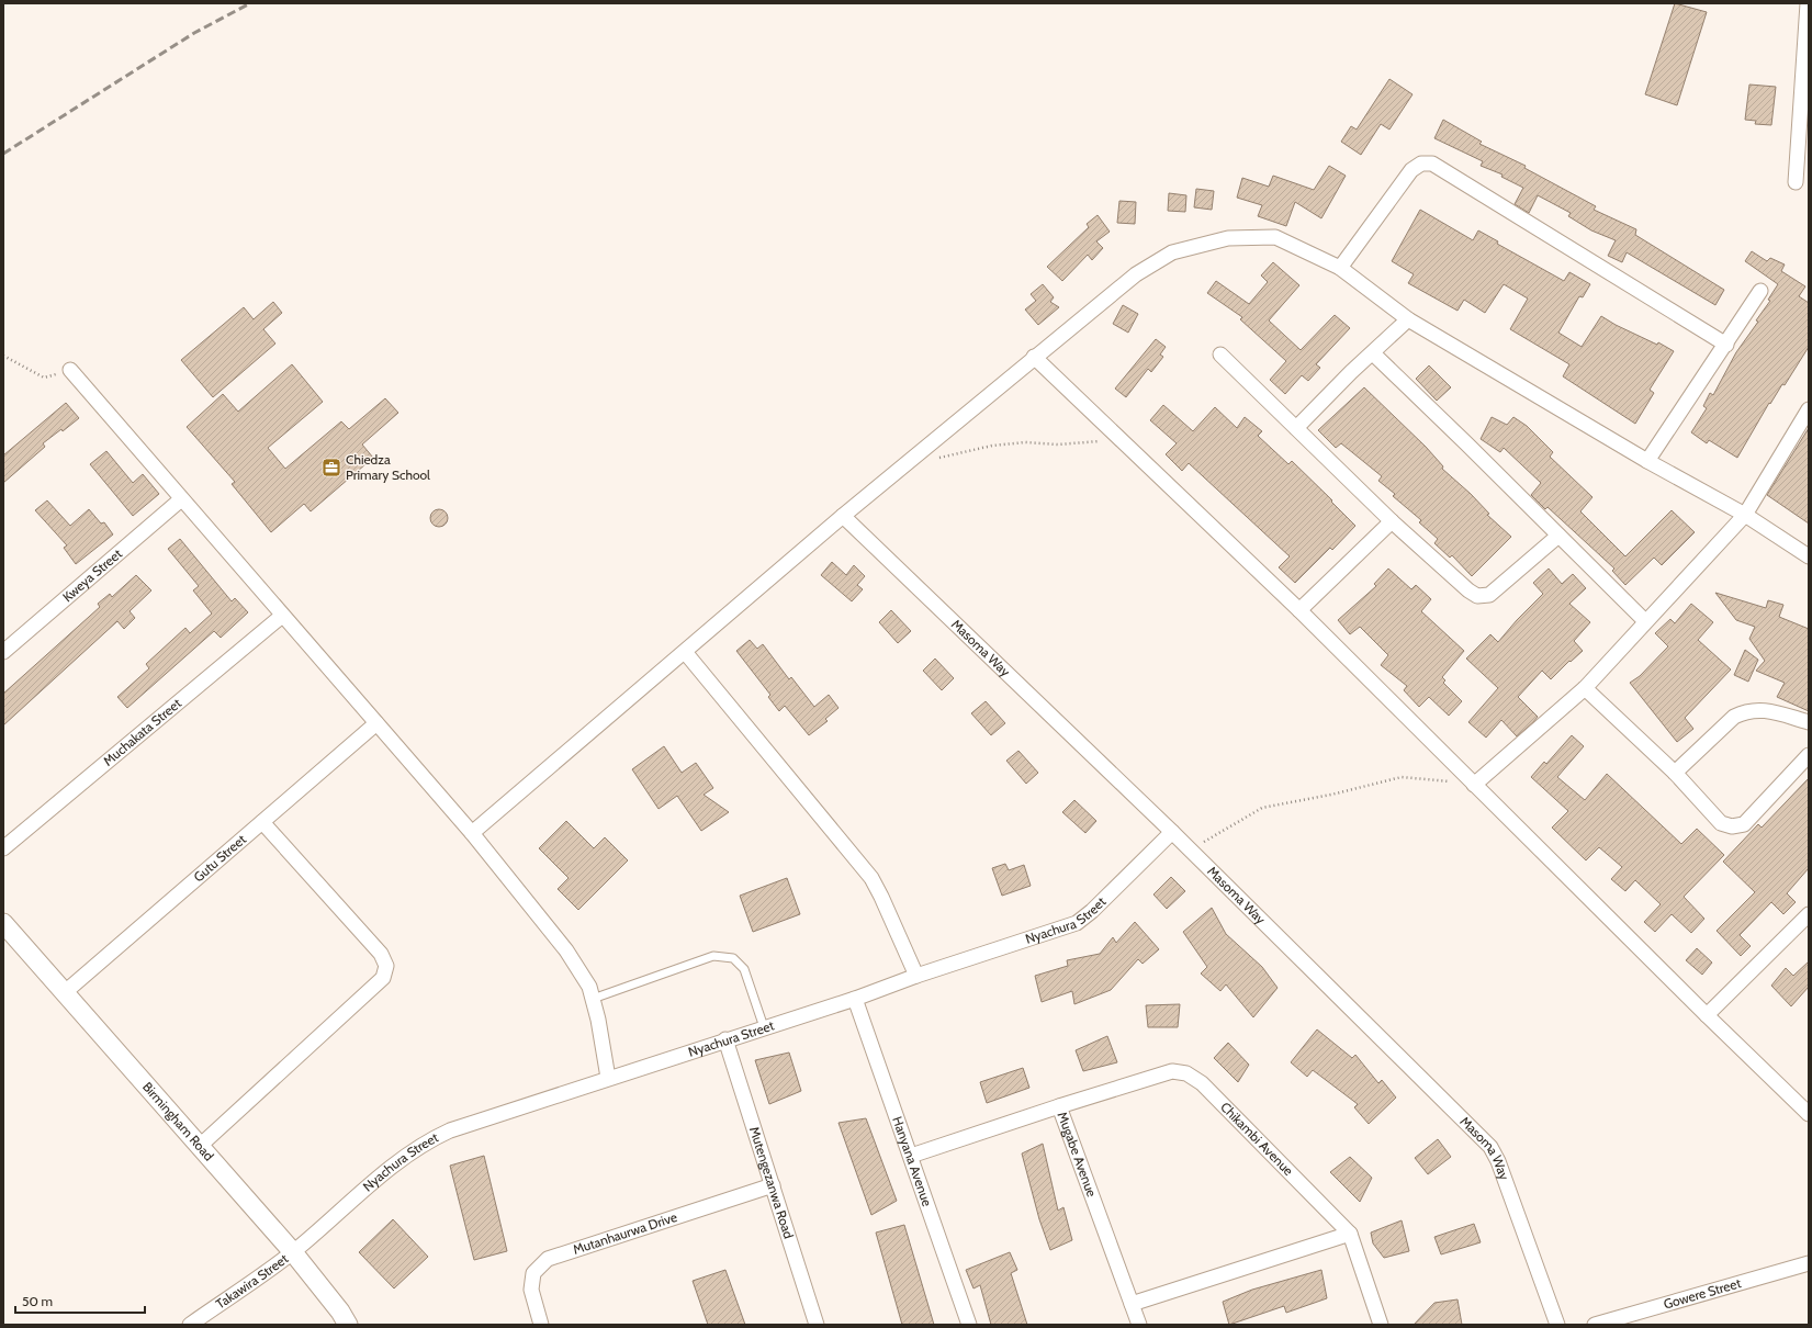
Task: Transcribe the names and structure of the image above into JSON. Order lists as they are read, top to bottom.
{
  "streets": {
    "street": [
      "Kweya Street",
      "Masoma Way",
      "Muchakata Street",
      "Gutu Street",
      "Nyachura Street",
      "Birmingham Road",
      "Chikambi Avenue",
      "Mugabe Avenue",
      "Hanyana Avenue",
      "Mutengezanwa Road",
      "Mutanhaurwa Drive",
      "Takawira Street",
      "Gowere Street"
    ]
  },
  "crossings": [
    ["Masoma Way", "Nyachura Street"],
    ["Gutu Street", "Birmingham Road"],
    ["Nyachura Street", "Birmingham Road"],
    ["Nyachura Street", "Hanyana Avenue"],
    ["Nyachura Street", "Mutengezanwa Road"],
    ["Nyachura Street", "Takawira Street"],
    ["Birmingham Road", "Takawira Street"],
    ["Chikambi Avenue", "Mugabe Avenue"],
    ["Mugabe Avenue", "Hanyana Avenue"],
    ["Mutengezanwa Road", "Mutanhaurwa Drive"]
  ],
  "places": {
    "office": ["Chiedza Primary School"]
  },
  "scale_bar": "50 m"
}
